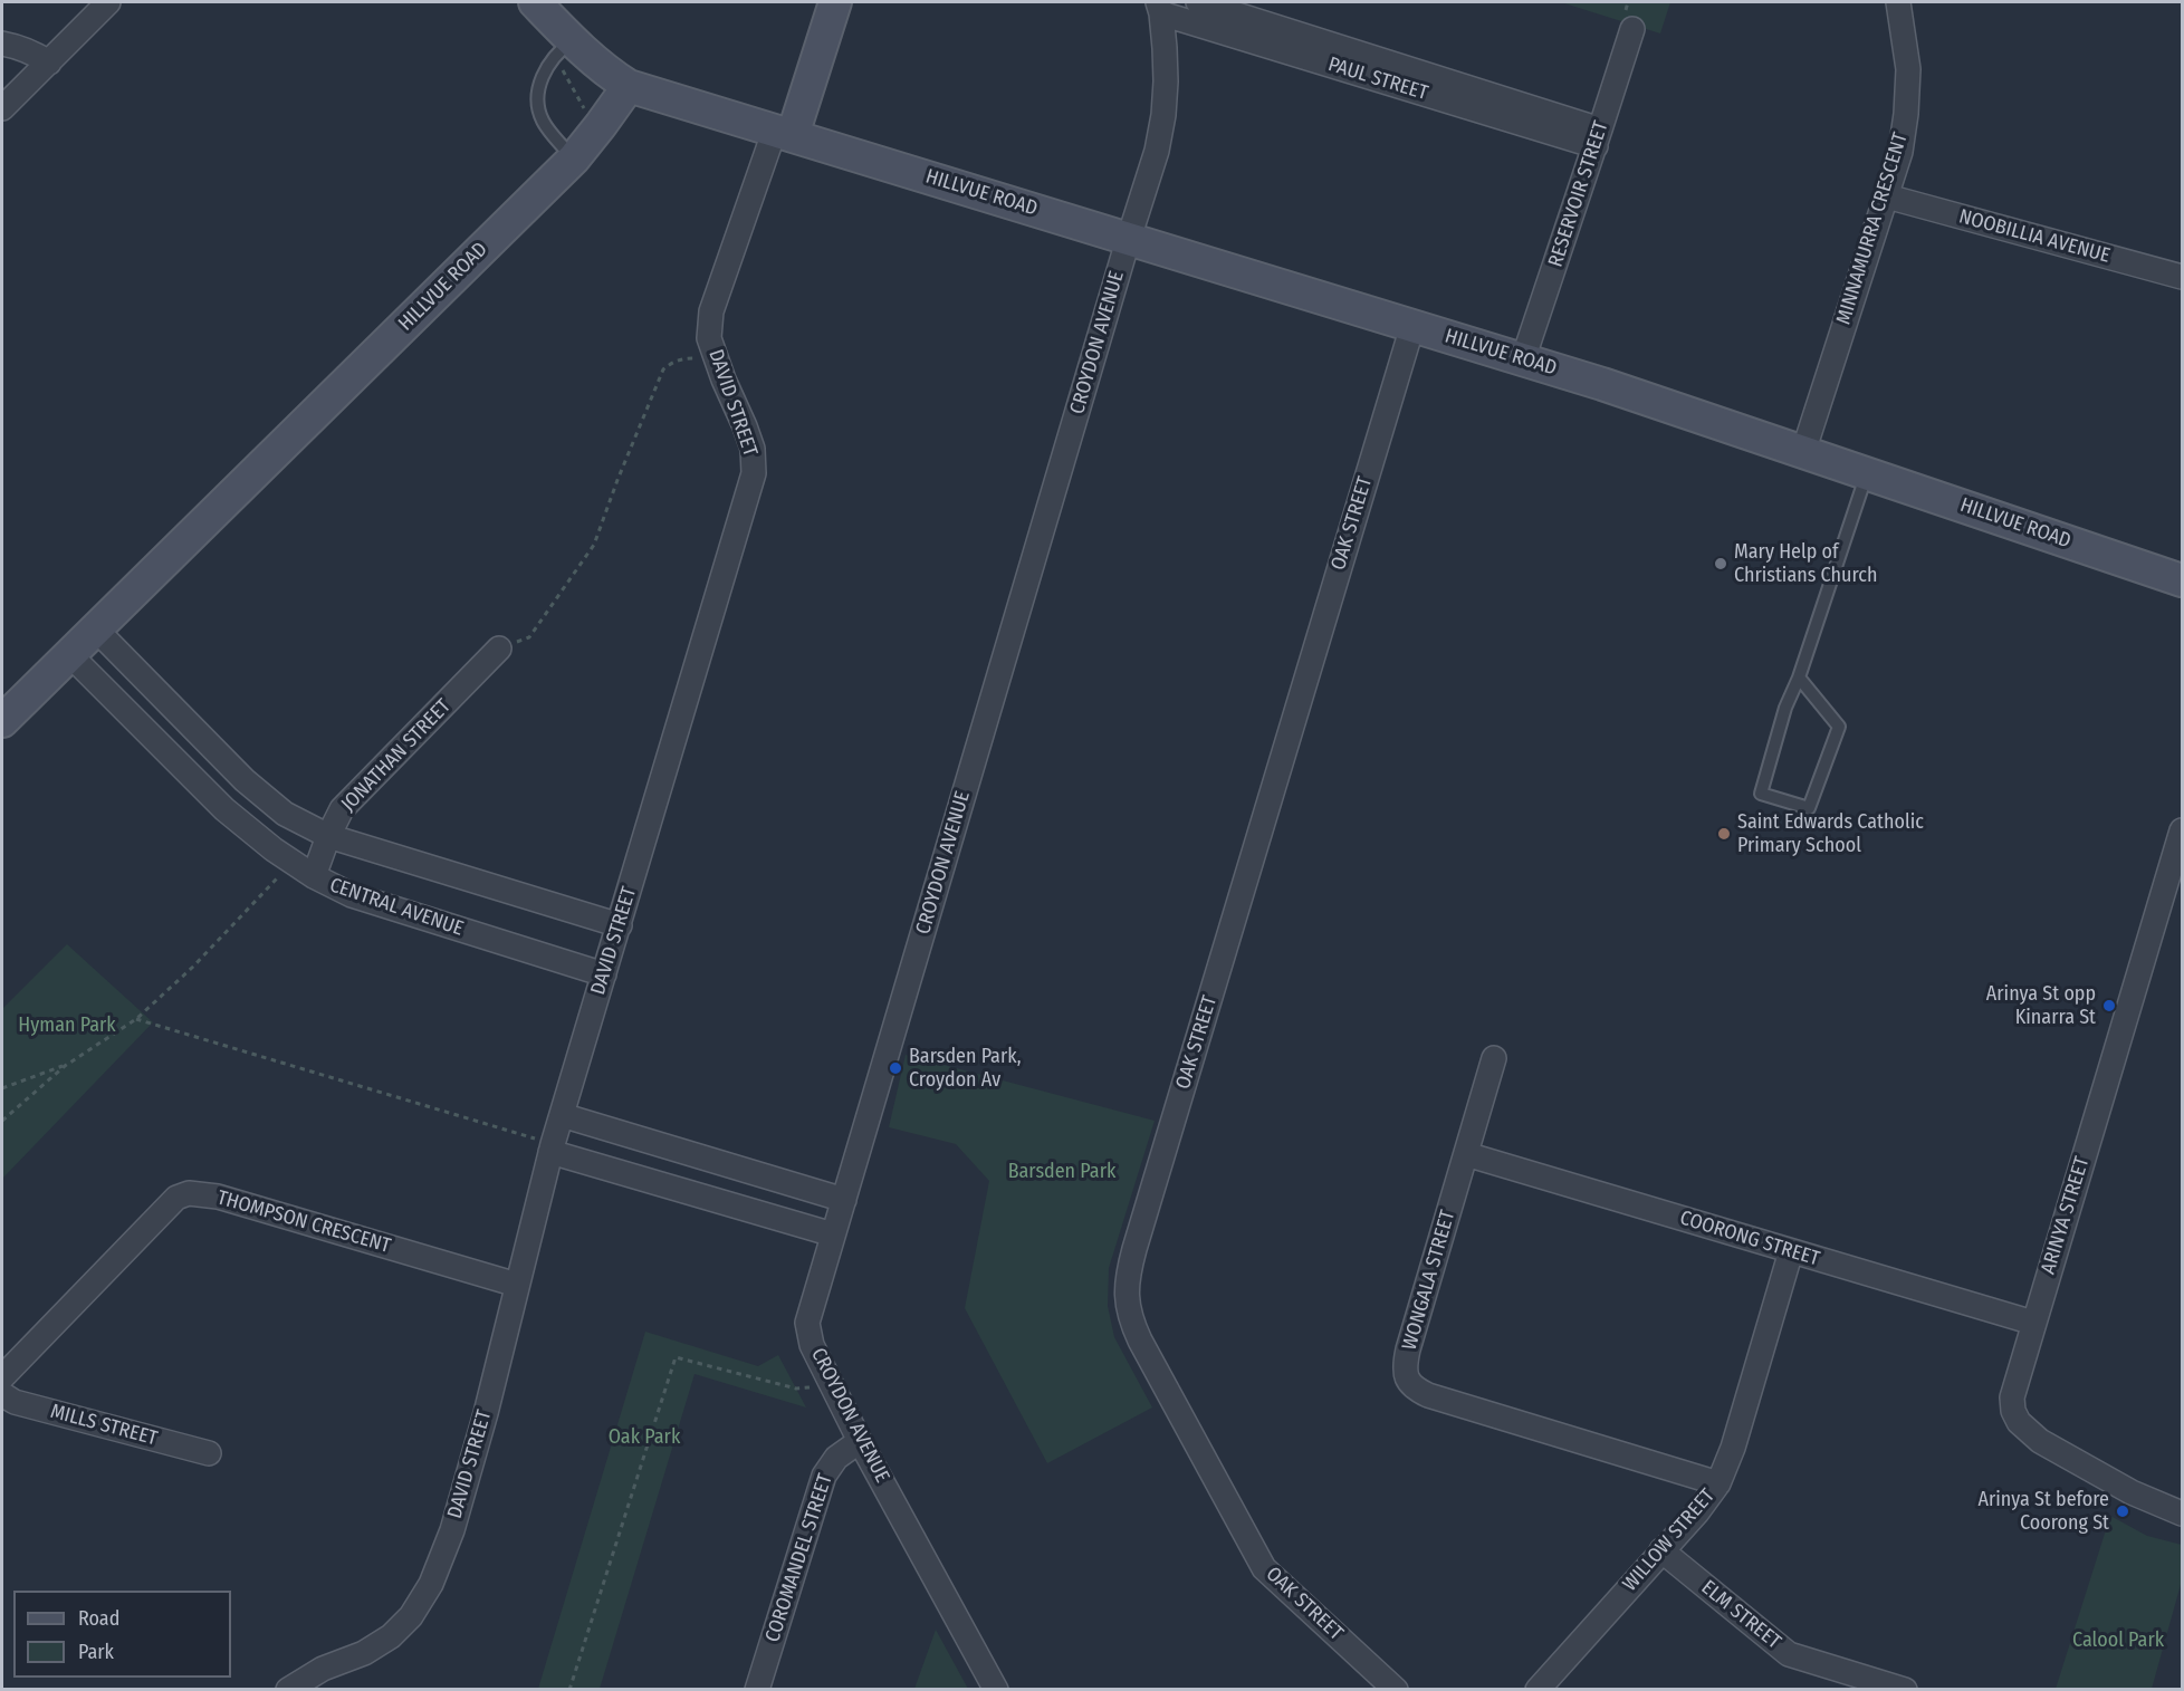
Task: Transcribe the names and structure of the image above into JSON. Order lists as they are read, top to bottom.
{
  "streets": {
    "street": [
      "PAUL STREET",
      "HILLVUE ROAD",
      "RESERVOIR STREET",
      "MINNAMURRA CRESCENT",
      "NOOBILLIA AVENUE",
      "CROYDON AVENUE",
      "DAVID STREET",
      "OAK STREET",
      "JONATHAN STREET",
      "CENTRAL AVENUE",
      "ARINYA STREET",
      "THOMPSON CRESCENT",
      "COORONG STREET",
      "WONGALA STREET",
      "MILLS STREET",
      "WILLOW STREET",
      "COROMANDEL STREET",
      "ELM STREET"
    ]
  },
  "crossings": [
    ["PAUL STREET", "RESERVOIR STREET"],
    ["PAUL STREET", "CROYDON AVENUE"],
    ["HILLVUE ROAD", "RESERVOIR STREET"],
    ["HILLVUE ROAD", "MINNAMURRA CRESCENT"],
    ["HILLVUE ROAD", "CROYDON AVENUE"],
    ["HILLVUE ROAD", "DAVID STREET"],
    ["HILLVUE ROAD", "OAK STREET"],
    ["HILLVUE ROAD", "CENTRAL AVENUE"],
    ["MINNAMURRA CRESCENT", "NOOBILLIA AVENUE"],
    ["CROYDON AVENUE", "COROMANDEL STREET"],
    ["DAVID STREET", "CENTRAL AVENUE"],
    ["DAVID STREET", "THOMPSON CRESCENT"],
    ["JONATHAN STREET", "CENTRAL AVENUE"],
    ["ARINYA STREET", "COORONG STREET"],
    ["COORONG STREET", "WONGALA STREET"],
    ["COORONG STREET", "WILLOW STREET"],
    ["WONGALA STREET", "WILLOW STREET"],
    ["WILLOW STREET", "ELM STREET"]
  ],
  "parks": [
    "Hyman Park",
    "Barsden Park",
    "Oak Park",
    "Calool Park"
  ],
  "places": [
    "Mary Help of Christians Church",
    "Saint Edwards Catholic Primary School",
    "Arinya St opp Kinarra St",
    "Barsden Park, Croydon Av",
    "Arinya St before Coorong St"
  ],
  "legend": ["Road", "Park"]
}
